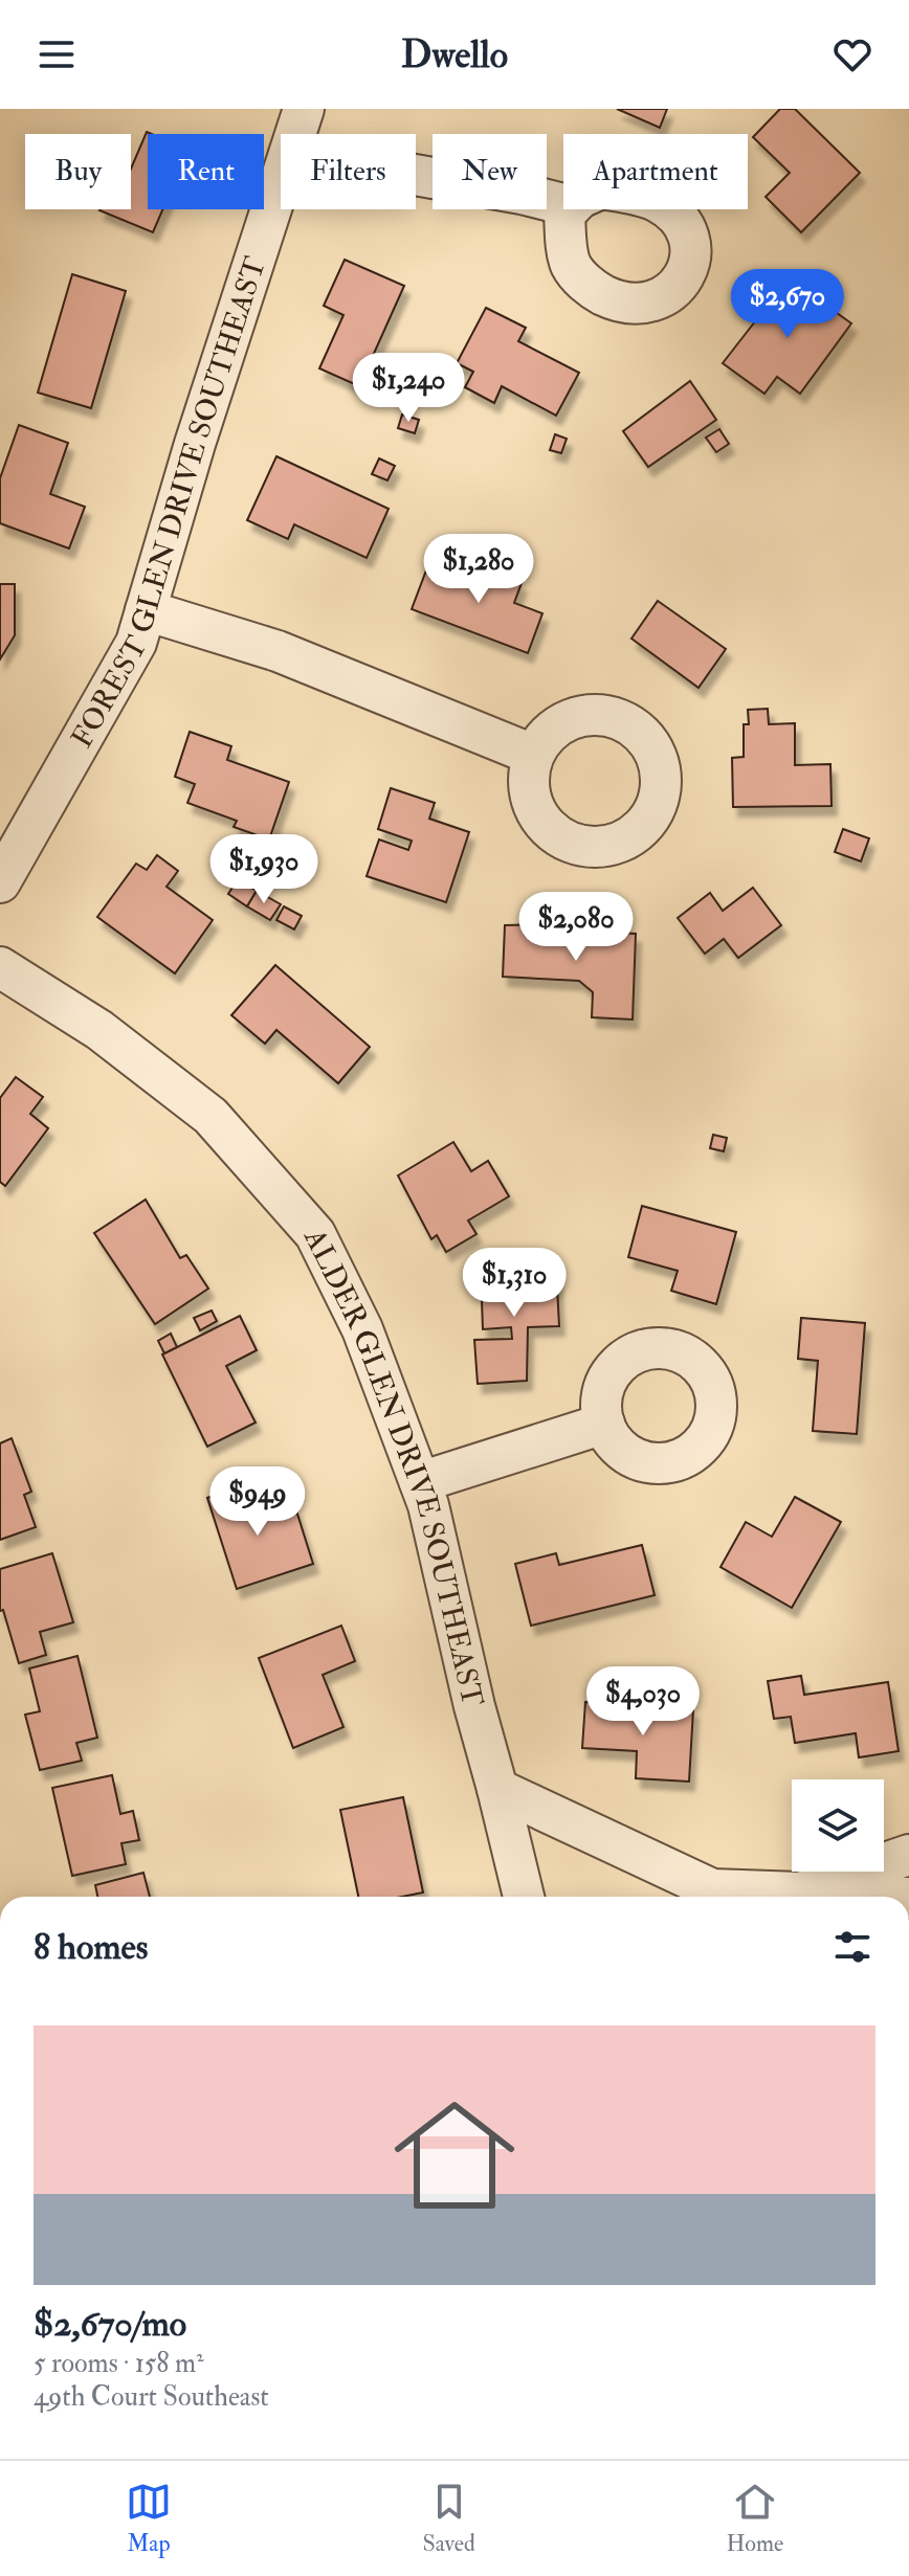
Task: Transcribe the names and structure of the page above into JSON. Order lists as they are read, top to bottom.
{
  "streets": {
    "street": ["FOREST GLEN DRIVE SOUTHEAST", "ALDER GLEN DRIVE SOUTHEAST"]
  },
  "page": {
    "header": "Dwello",
    "chip": [
      "Buy",
      "Rent",
      "Filters",
      "New",
      "Apartment"
    ],
    "price": [
      "$2,670",
      "$1,240",
      "$1,280",
      "$1,930",
      "$2,080",
      "$1,310",
      "$949",
      "$4,030"
    ],
    "heading": "8 homes",
    "list": [
      {
        "name": "$2,670/mo",
        "note": "5 rooms · 158 m² · 49th Court Southeast"
      }
    ],
    "tabs": ["Map", "Saved", "Home"]
  }
}
